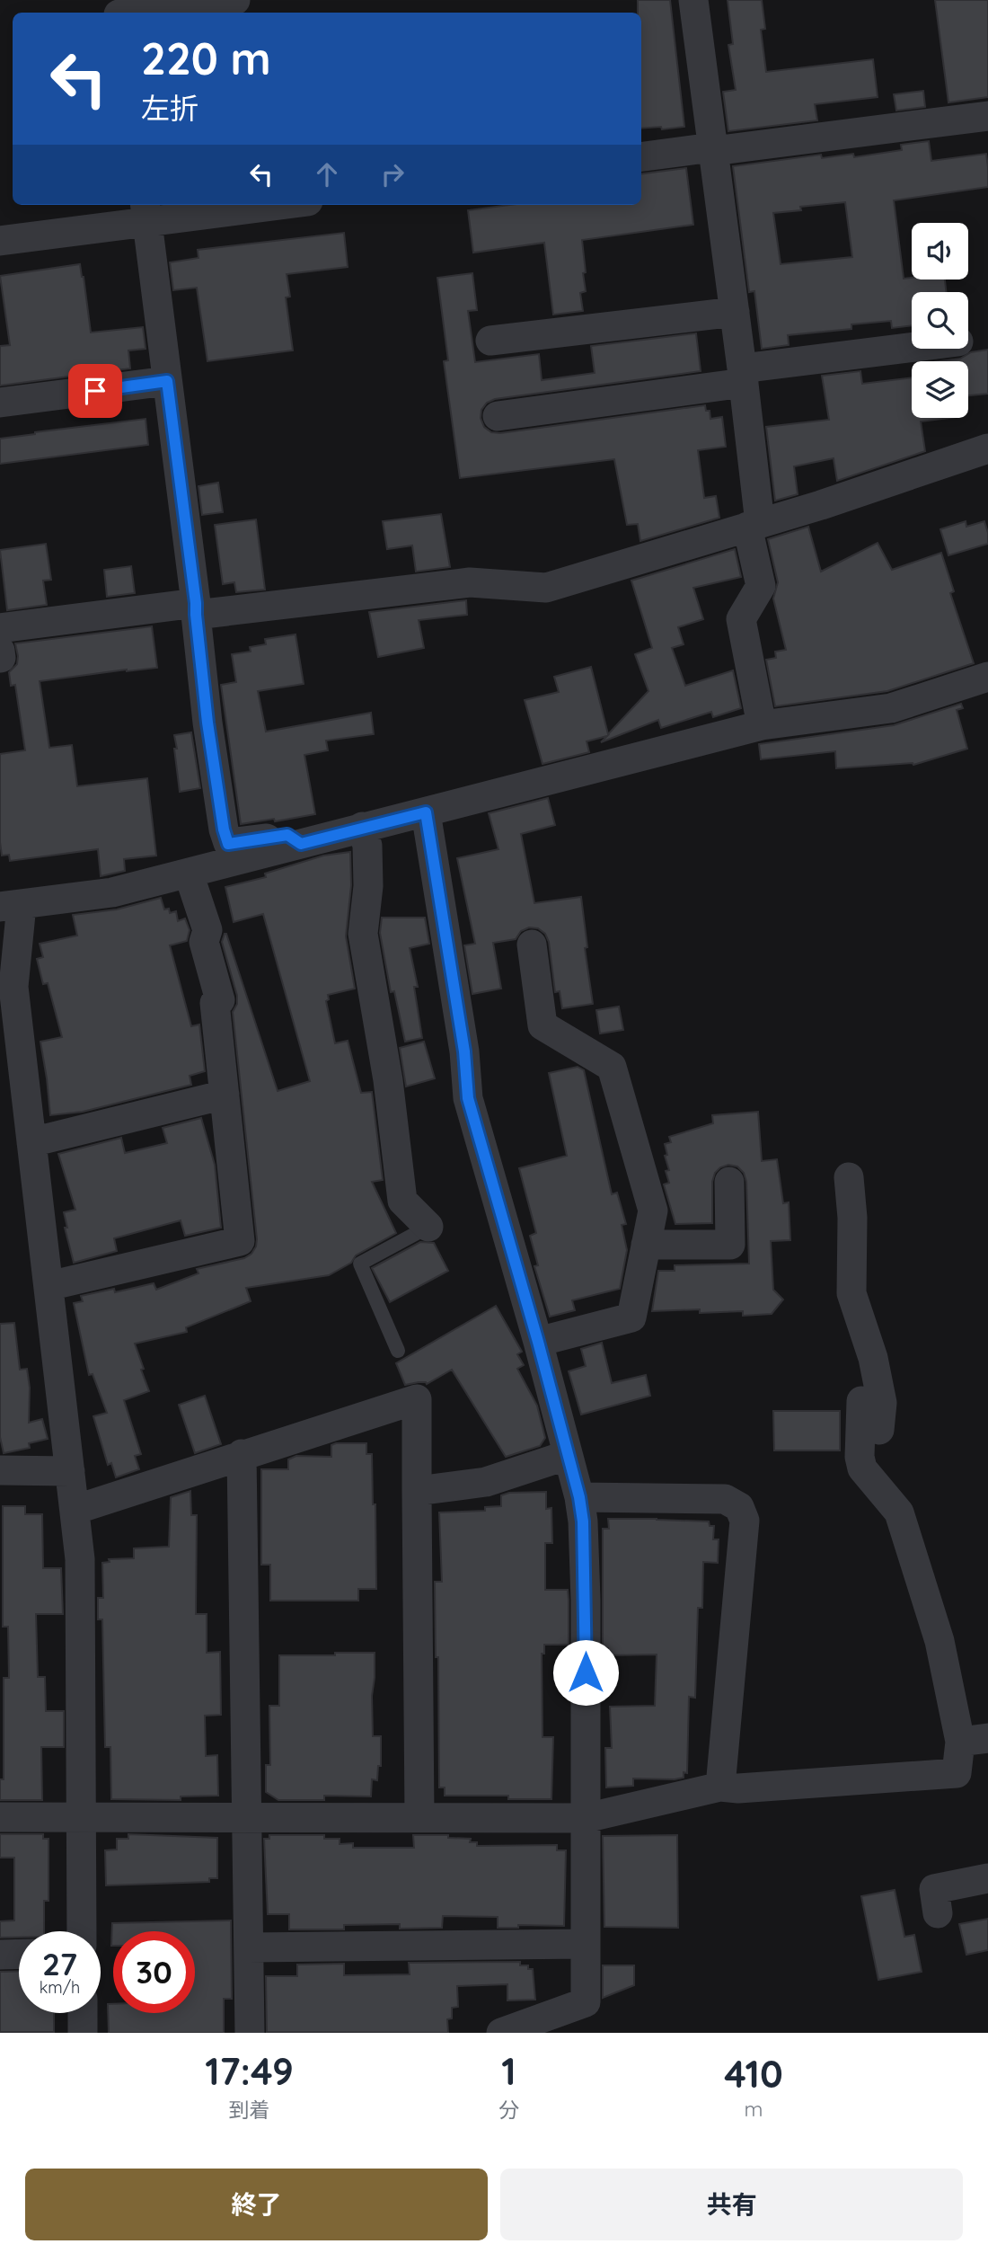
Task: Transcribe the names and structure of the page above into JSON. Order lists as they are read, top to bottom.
{
  "page": {
    "turn": ["220 m", "左折"],
    "speed": "27 km/h",
    "limit": "30",
    "eta": [
      "17:49",
      "到着",
      "1",
      "分",
      "410",
      "m"
    ],
    "buttons": ["終了", "共有"]
  }
}
